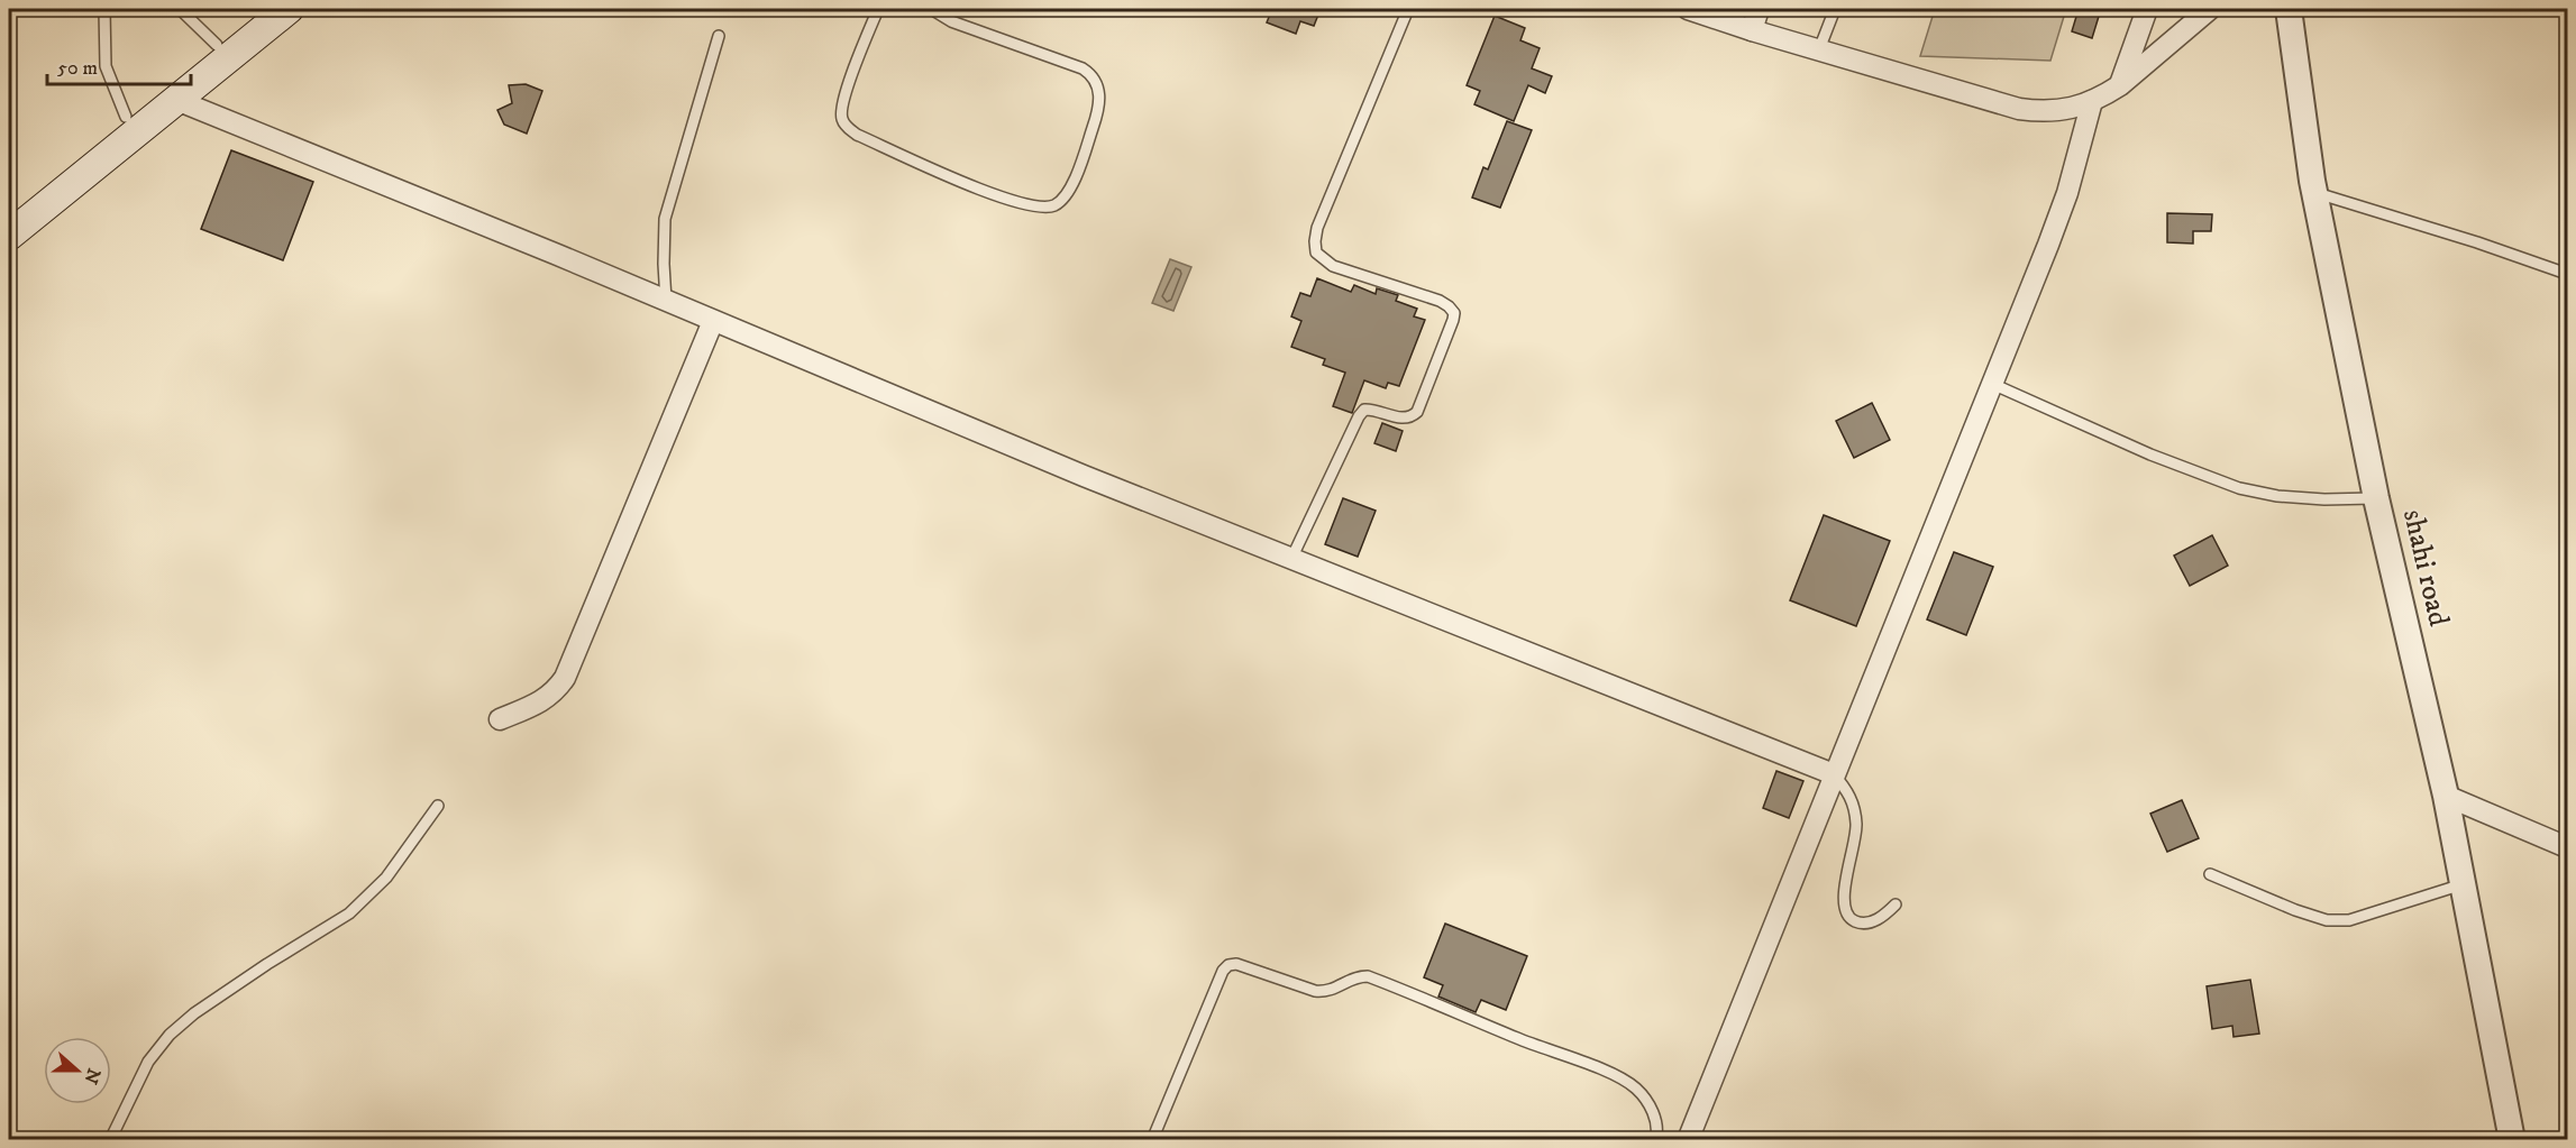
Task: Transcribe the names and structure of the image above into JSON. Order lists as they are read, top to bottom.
{
  "streets": {
    "street": ["shahi road"]
  },
  "scale_bar": "50 m",
  "north": "right"
}
